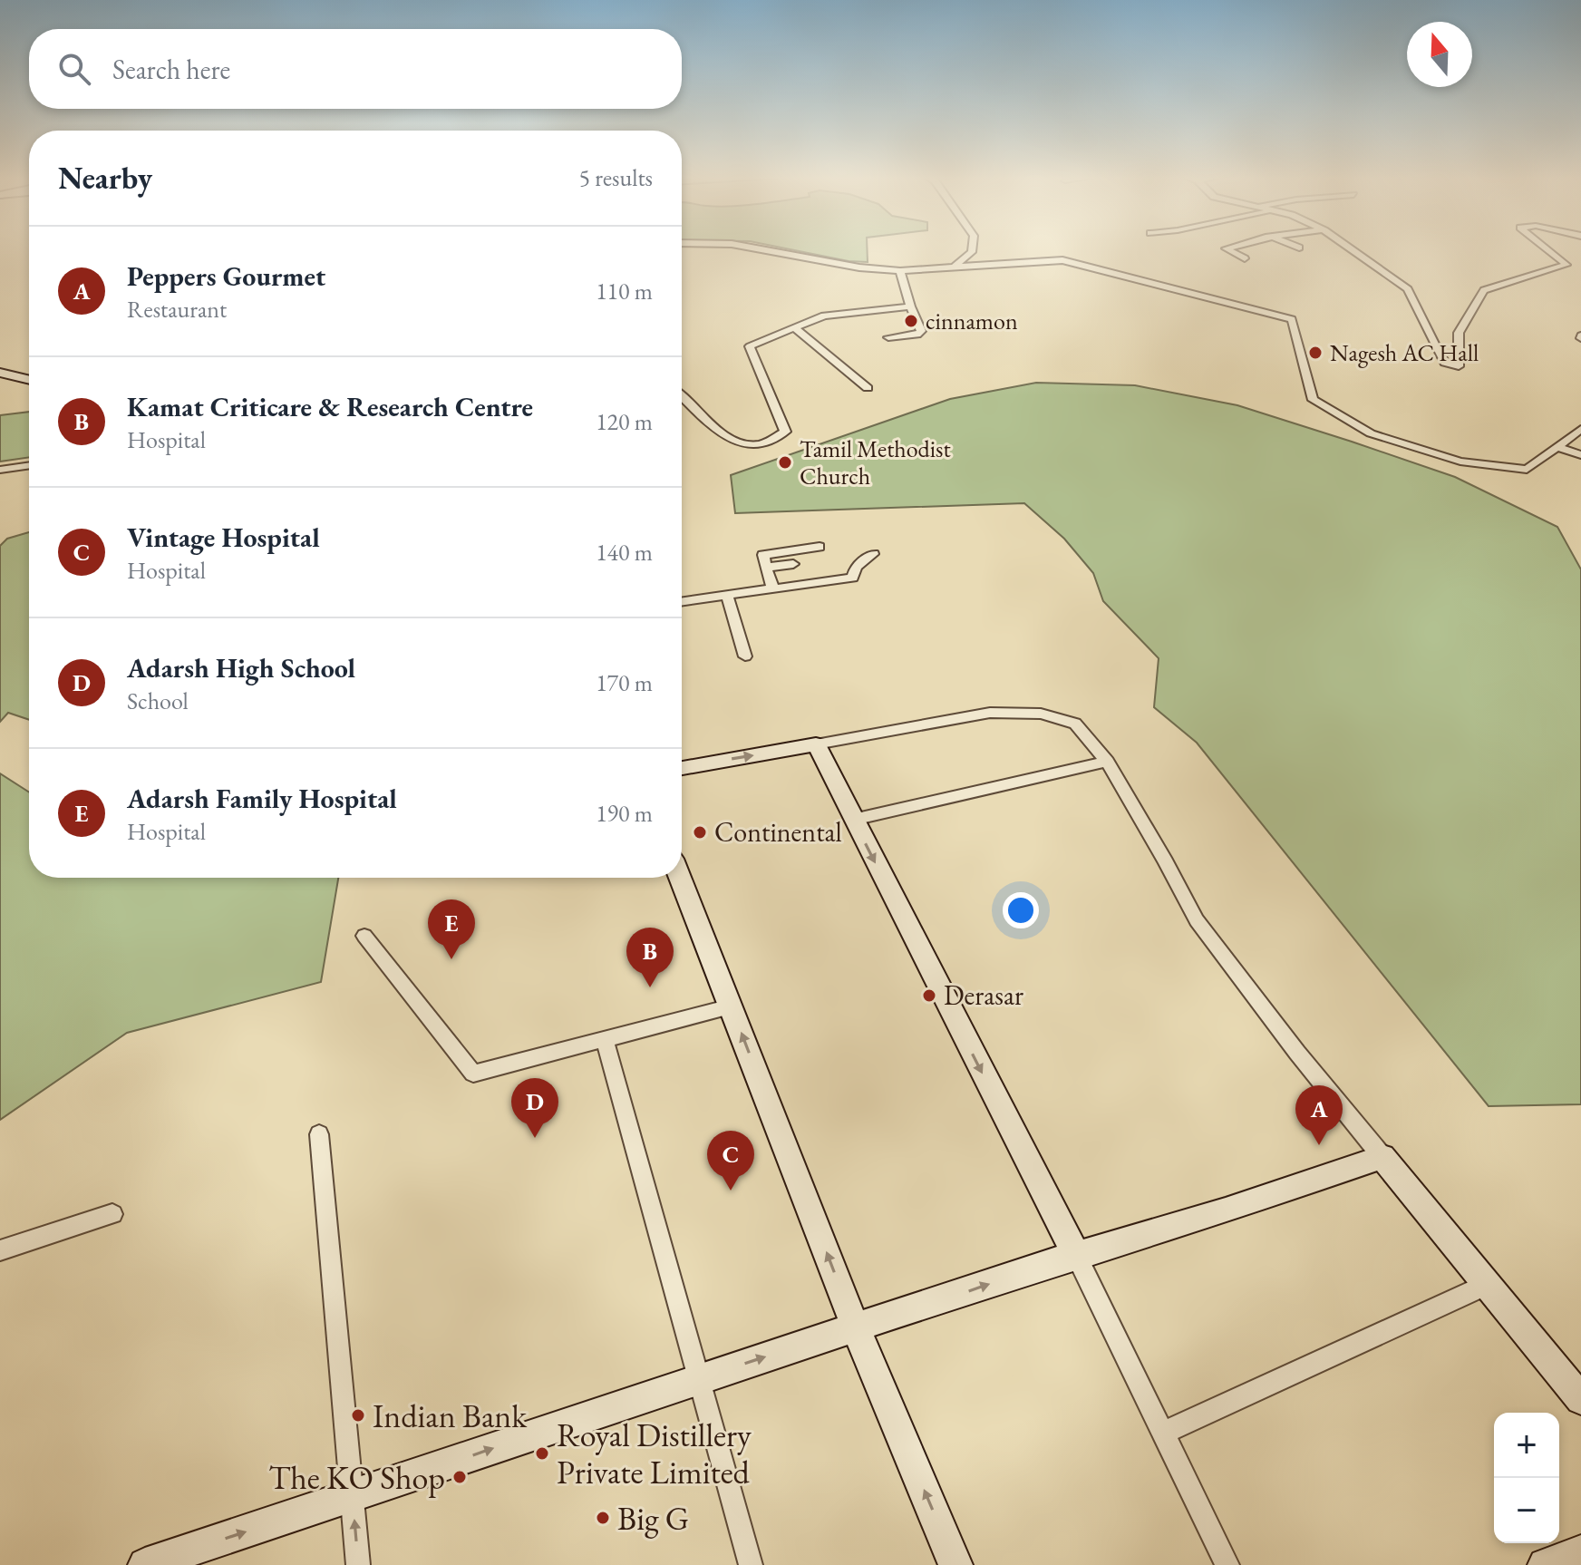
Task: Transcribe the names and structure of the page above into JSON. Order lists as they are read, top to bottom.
{
  "places": [
    "cinnamon",
    "Nagesh AC Hall",
    "Tamil Methodist Church",
    "Continental",
    "Derasar",
    "Indian Bank",
    "Royal Distillery Private Limited",
    "The KO Shop",
    "Big G"
  ],
  "north": "top",
  "page": {
    "search": "Search here",
    "heading": ["Nearby", "5 results"],
    "list": [
      {
        "mark": "A",
        "name": "Peppers Gourmet",
        "note": "Restaurant",
        "value": "110 m"
      },
      {
        "mark": "B",
        "name": "Kamat Criticare & Research Centre",
        "note": "Hospital",
        "value": "120 m"
      },
      {
        "mark": "C",
        "name": "Vintage Hospital",
        "note": "Hospital",
        "value": "140 m"
      },
      {
        "mark": "D",
        "name": "Adarsh High School",
        "note": "School",
        "value": "170 m"
      },
      {
        "mark": "E",
        "name": "Adarsh Family Hospital",
        "note": "Hospital",
        "value": "190 m"
      }
    ],
    "pins": [
      "E",
      "B",
      "D",
      "A",
      "C"
    ],
    "map_buttons": ["+", "−"]
  }
}
